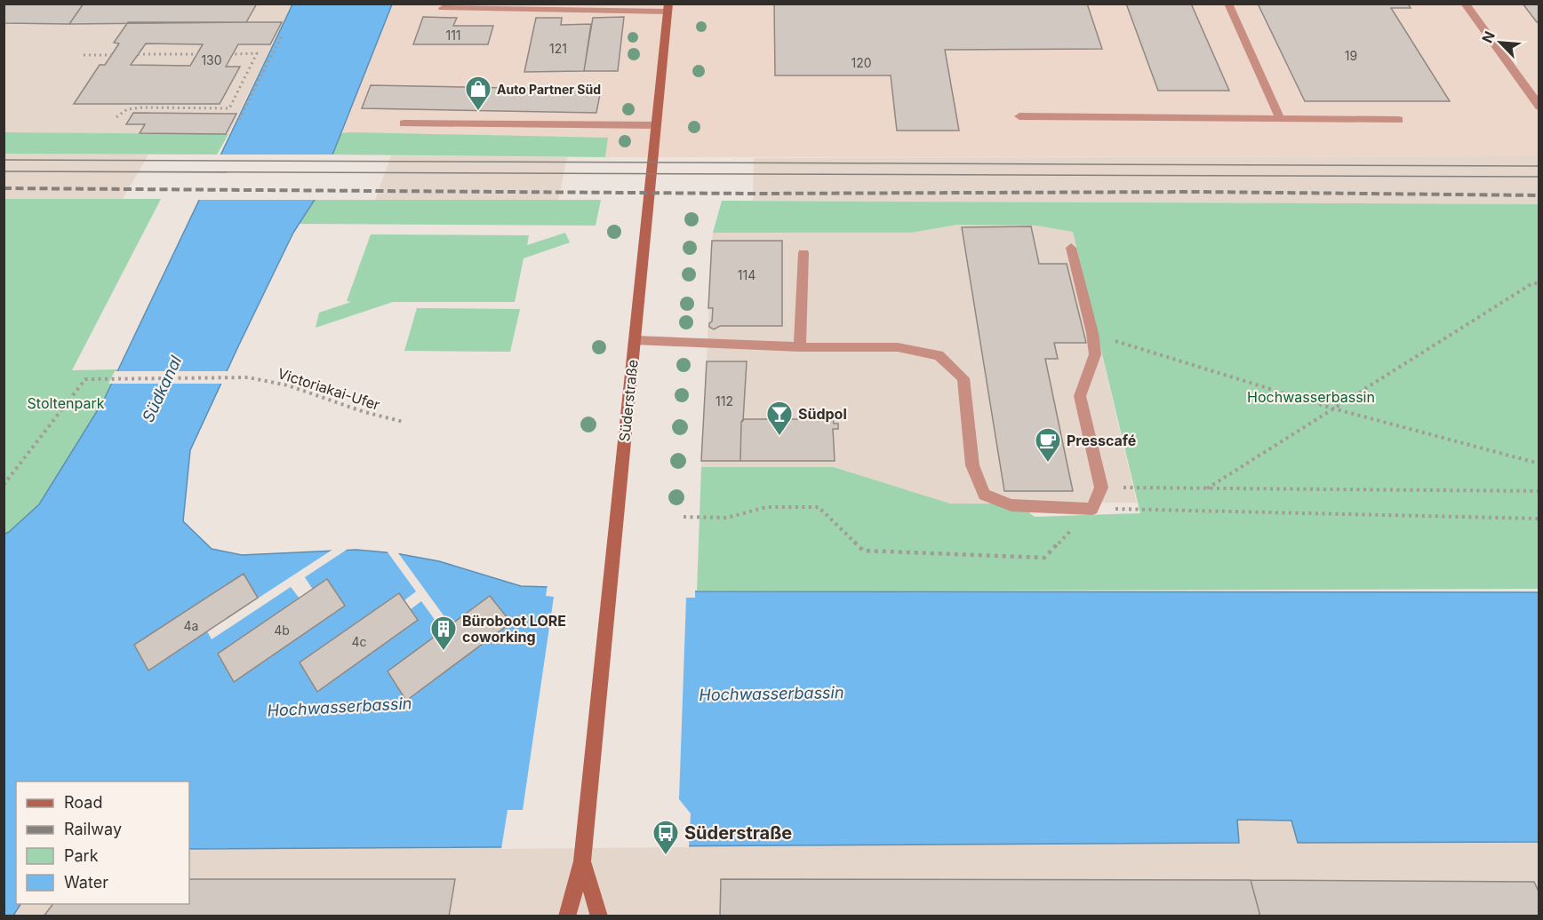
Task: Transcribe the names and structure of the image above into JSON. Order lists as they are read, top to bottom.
{
  "streets": {
    "main road": ["Süderstraße"],
    "path": ["Victoriakai-Ufer"]
  },
  "water": ["Südkanal", "Hochwasserbassin"],
  "parks": ["Hochwasserbassin", "Stoltenpark"],
  "places": {
    "shop": ["Auto Partner Süd"],
    "bar": ["Südpol"],
    "cafe": ["Presscafé"],
    "building": ["Büroboot LORE coworking"],
    "bus stop": ["Süderstraße"]
  },
  "house_numbers": [
    "111",
    "121",
    "19",
    "130",
    "120",
    "114",
    "112",
    "4a",
    "4b",
    "4c"
  ],
  "legend": [
    "Road",
    "Railway",
    "Park",
    "Water"
  ],
  "north": "top left"
}
